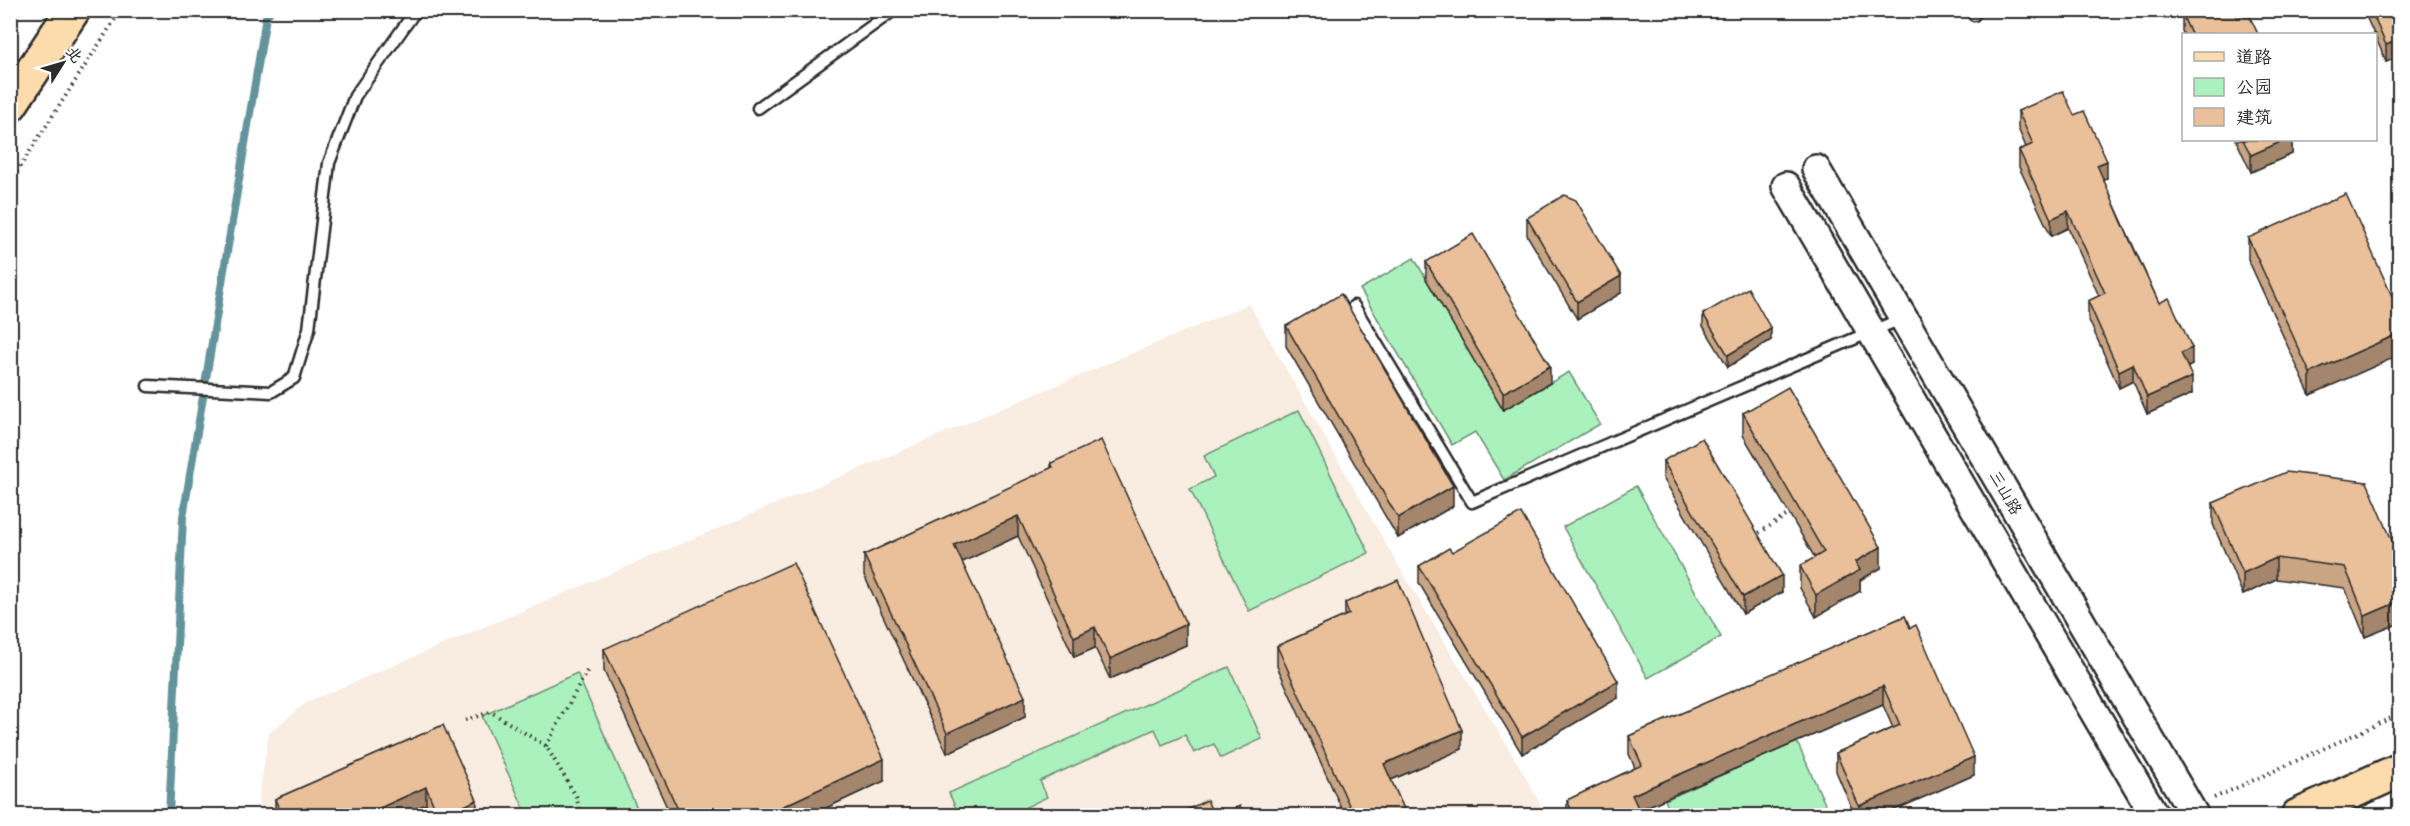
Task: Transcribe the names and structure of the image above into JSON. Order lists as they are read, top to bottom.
{
  "streets": {
    "street": ["三山路"]
  },
  "legend": ["道路", "公园", "建筑"],
  "north": "top right"
}
